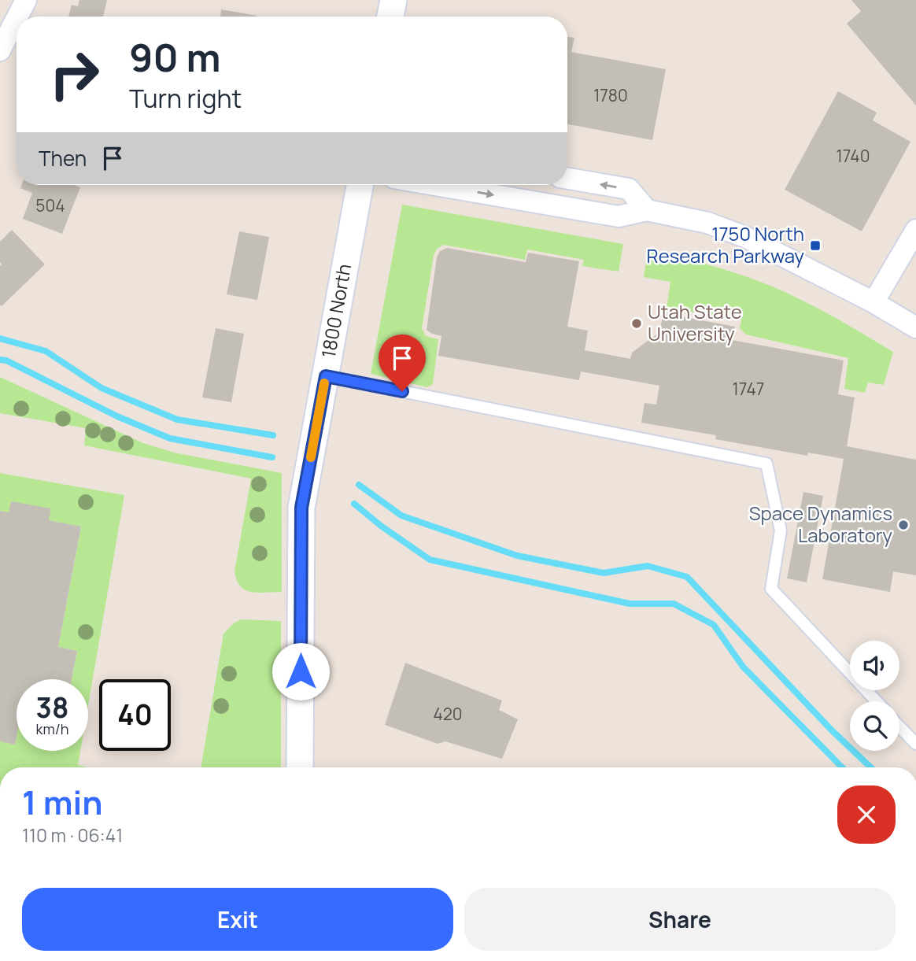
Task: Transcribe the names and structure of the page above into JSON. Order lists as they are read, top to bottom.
{
  "streets": {
    "street": ["1800 North"]
  },
  "places": {
    "transit": ["1750 North Research Parkway"],
    "other": ["Utah State University", "Space Dynamics Laboratory"]
  },
  "house_numbers": [
    "1780",
    "1740",
    "504",
    "1747",
    "420"
  ],
  "page": {
    "turn": ["90 m", "Turn right"],
    "then": "Then",
    "speed": "38 km/h",
    "limit": "40",
    "heading": ["1 min", "110 m · 06:41"],
    "buttons": ["Exit", "Share"]
  }
}
